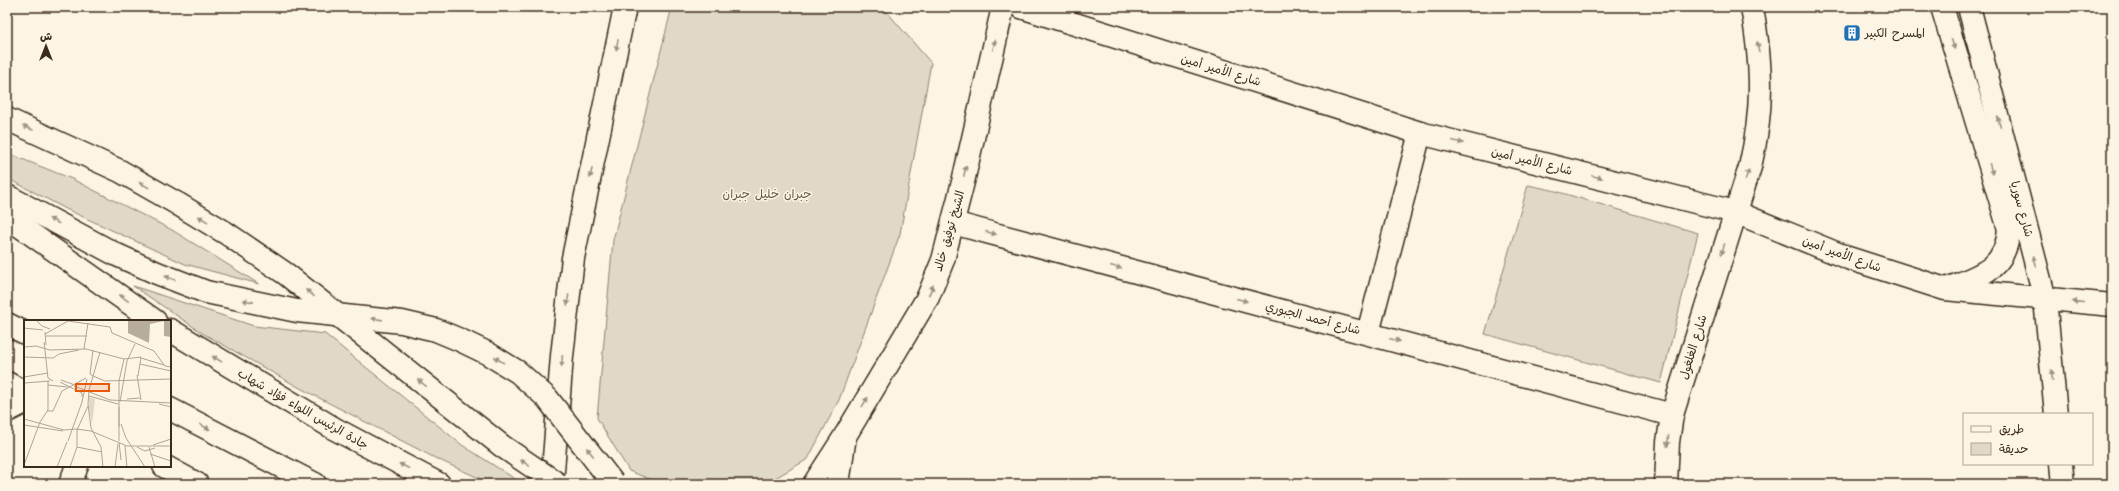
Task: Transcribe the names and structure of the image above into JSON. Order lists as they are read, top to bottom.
{
  "streets": {
    "main road": [
      "شارع الأمير أمين",
      "شارع سوريا",
      "الشيخ توفيق خالد",
      "شارع أحمد الجبوري",
      "شارع الغلغول",
      "جادة الرئيس اللواء فؤاد شهاب"
    ]
  },
  "crossings": [
    ["شارع الأمير أمين", "شارع سوريا"],
    ["شارع الأمير أمين", "شارع الغلغول"],
    ["الشيخ توفيق خالد", "شارع أحمد الجبوري"],
    ["شارع أحمد الجبوري", "شارع الغلغول"]
  ],
  "one_way": ["الشيخ توفيق خالد", "شارع أحمد الجبوري"],
  "parks": ["جبران خليل جبران"],
  "places": {
    "building": ["المسرح الكبير"]
  },
  "legend": ["طريق", "حديقة"],
  "north": "top"
}
